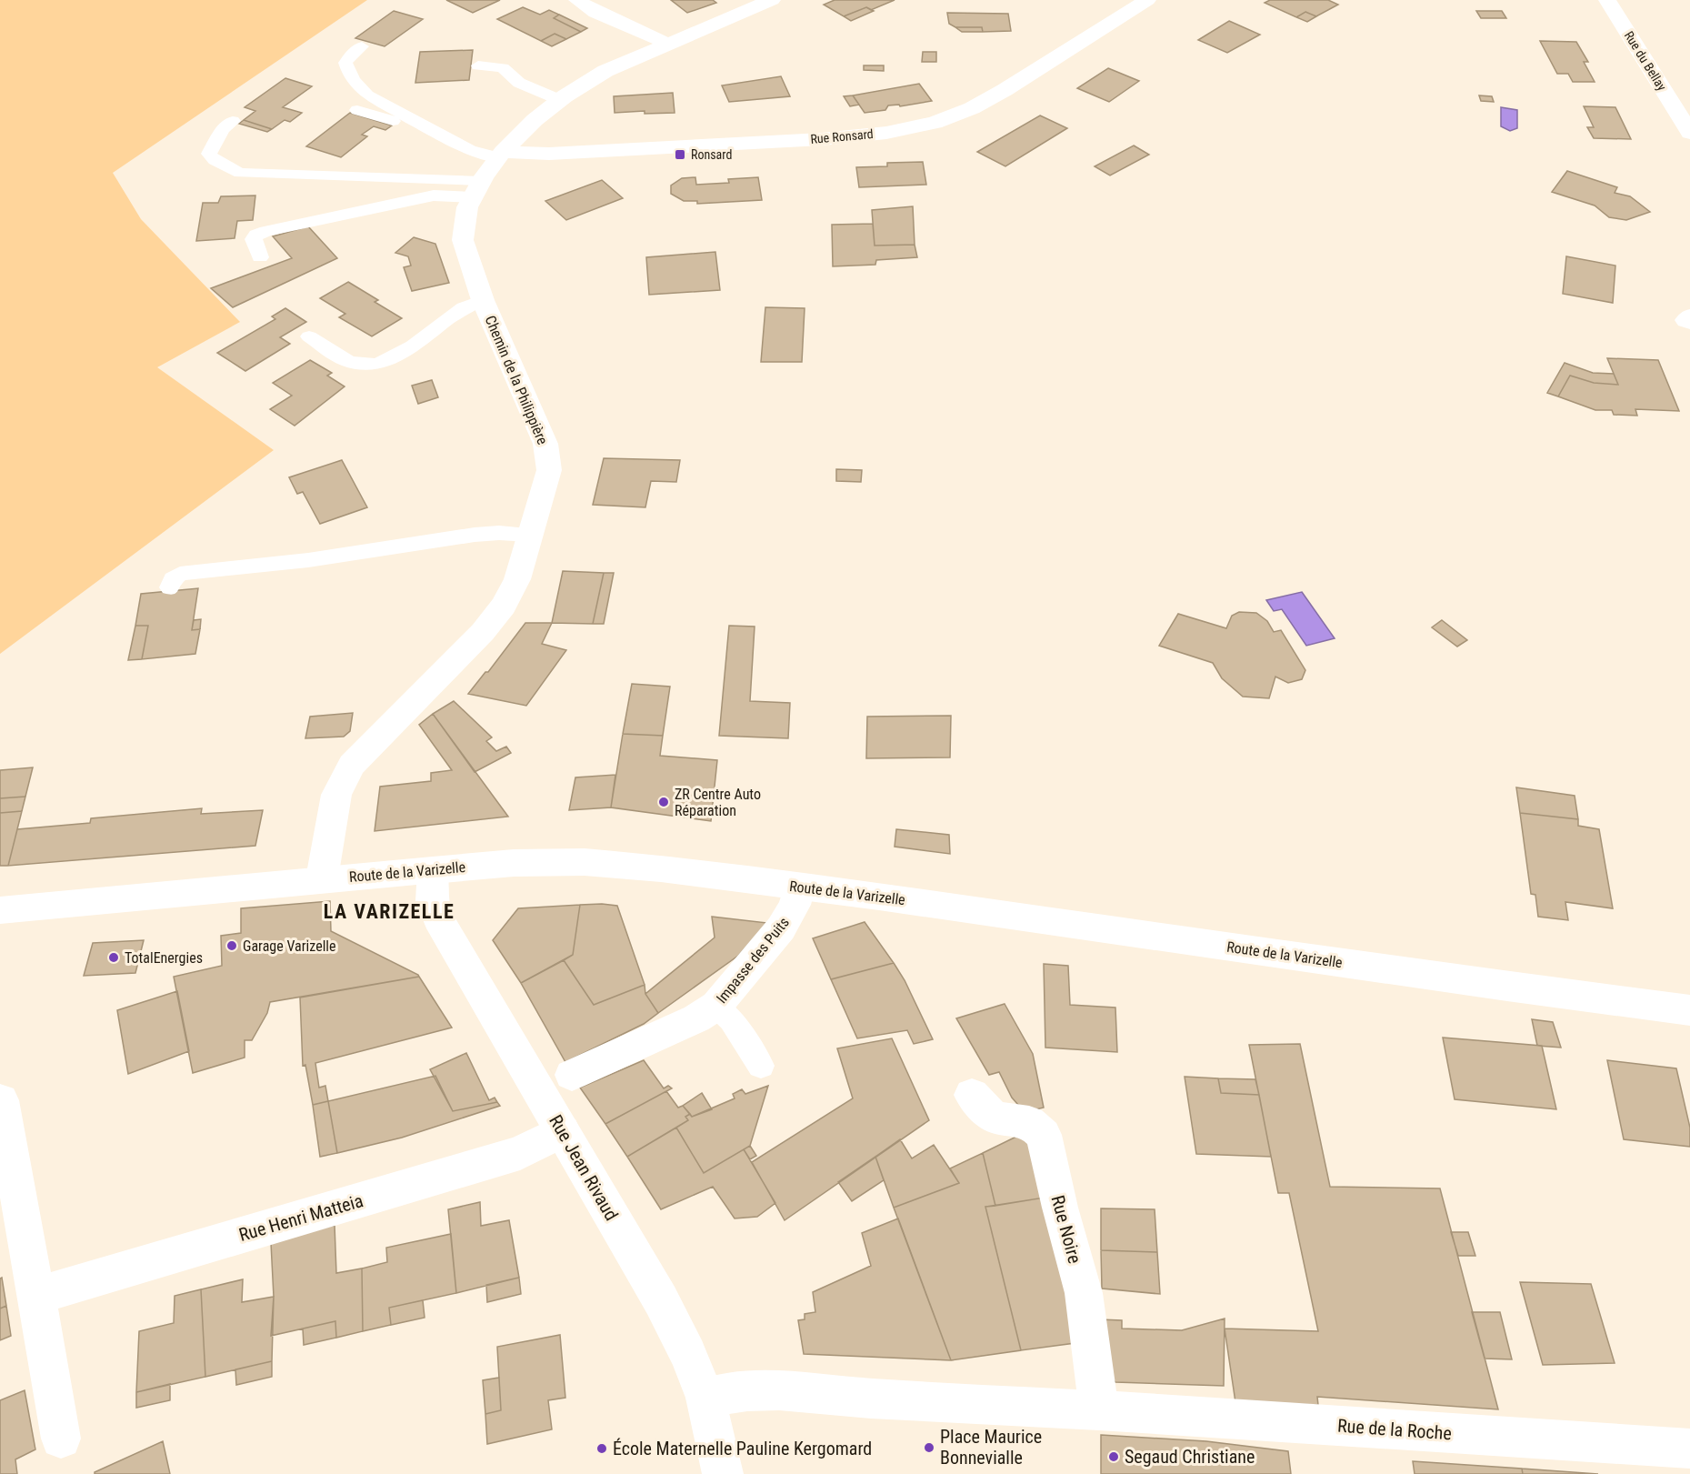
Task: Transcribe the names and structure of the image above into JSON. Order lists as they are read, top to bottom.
{
  "streets": {
    "street": [
      "Rue du Bellay",
      "Rue Ronsard",
      "Chemin de la Philippière",
      "Route de la Varizelle",
      "Impasse des Puits",
      "Rue Jean Rivaud",
      "Rue Henri Matteia",
      "Rue Noire",
      "Rue de la Roche"
    ]
  },
  "crossings": [
    ["Rue Ronsard", "Chemin de la Philippière"],
    ["Chemin de la Philippière", "Route de la Varizelle"],
    ["Route de la Varizelle", "Impasse des Puits"],
    ["Route de la Varizelle", "Rue Jean Rivaud"],
    ["Rue Jean Rivaud", "Rue Henri Matteia"],
    ["Rue Noire", "Rue de la Roche"]
  ],
  "districts": ["LA VARIZELLE"],
  "places": {
    "transit": ["Ronsard"],
    "other": [
      "ZR Centre Auto Réparation",
      "Garage Varizelle",
      "TotalEnergies",
      "Place Maurice Bonnevialle",
      "École Maternelle Pauline Kergomard",
      "Segaud Christiane"
    ]
  }
}
